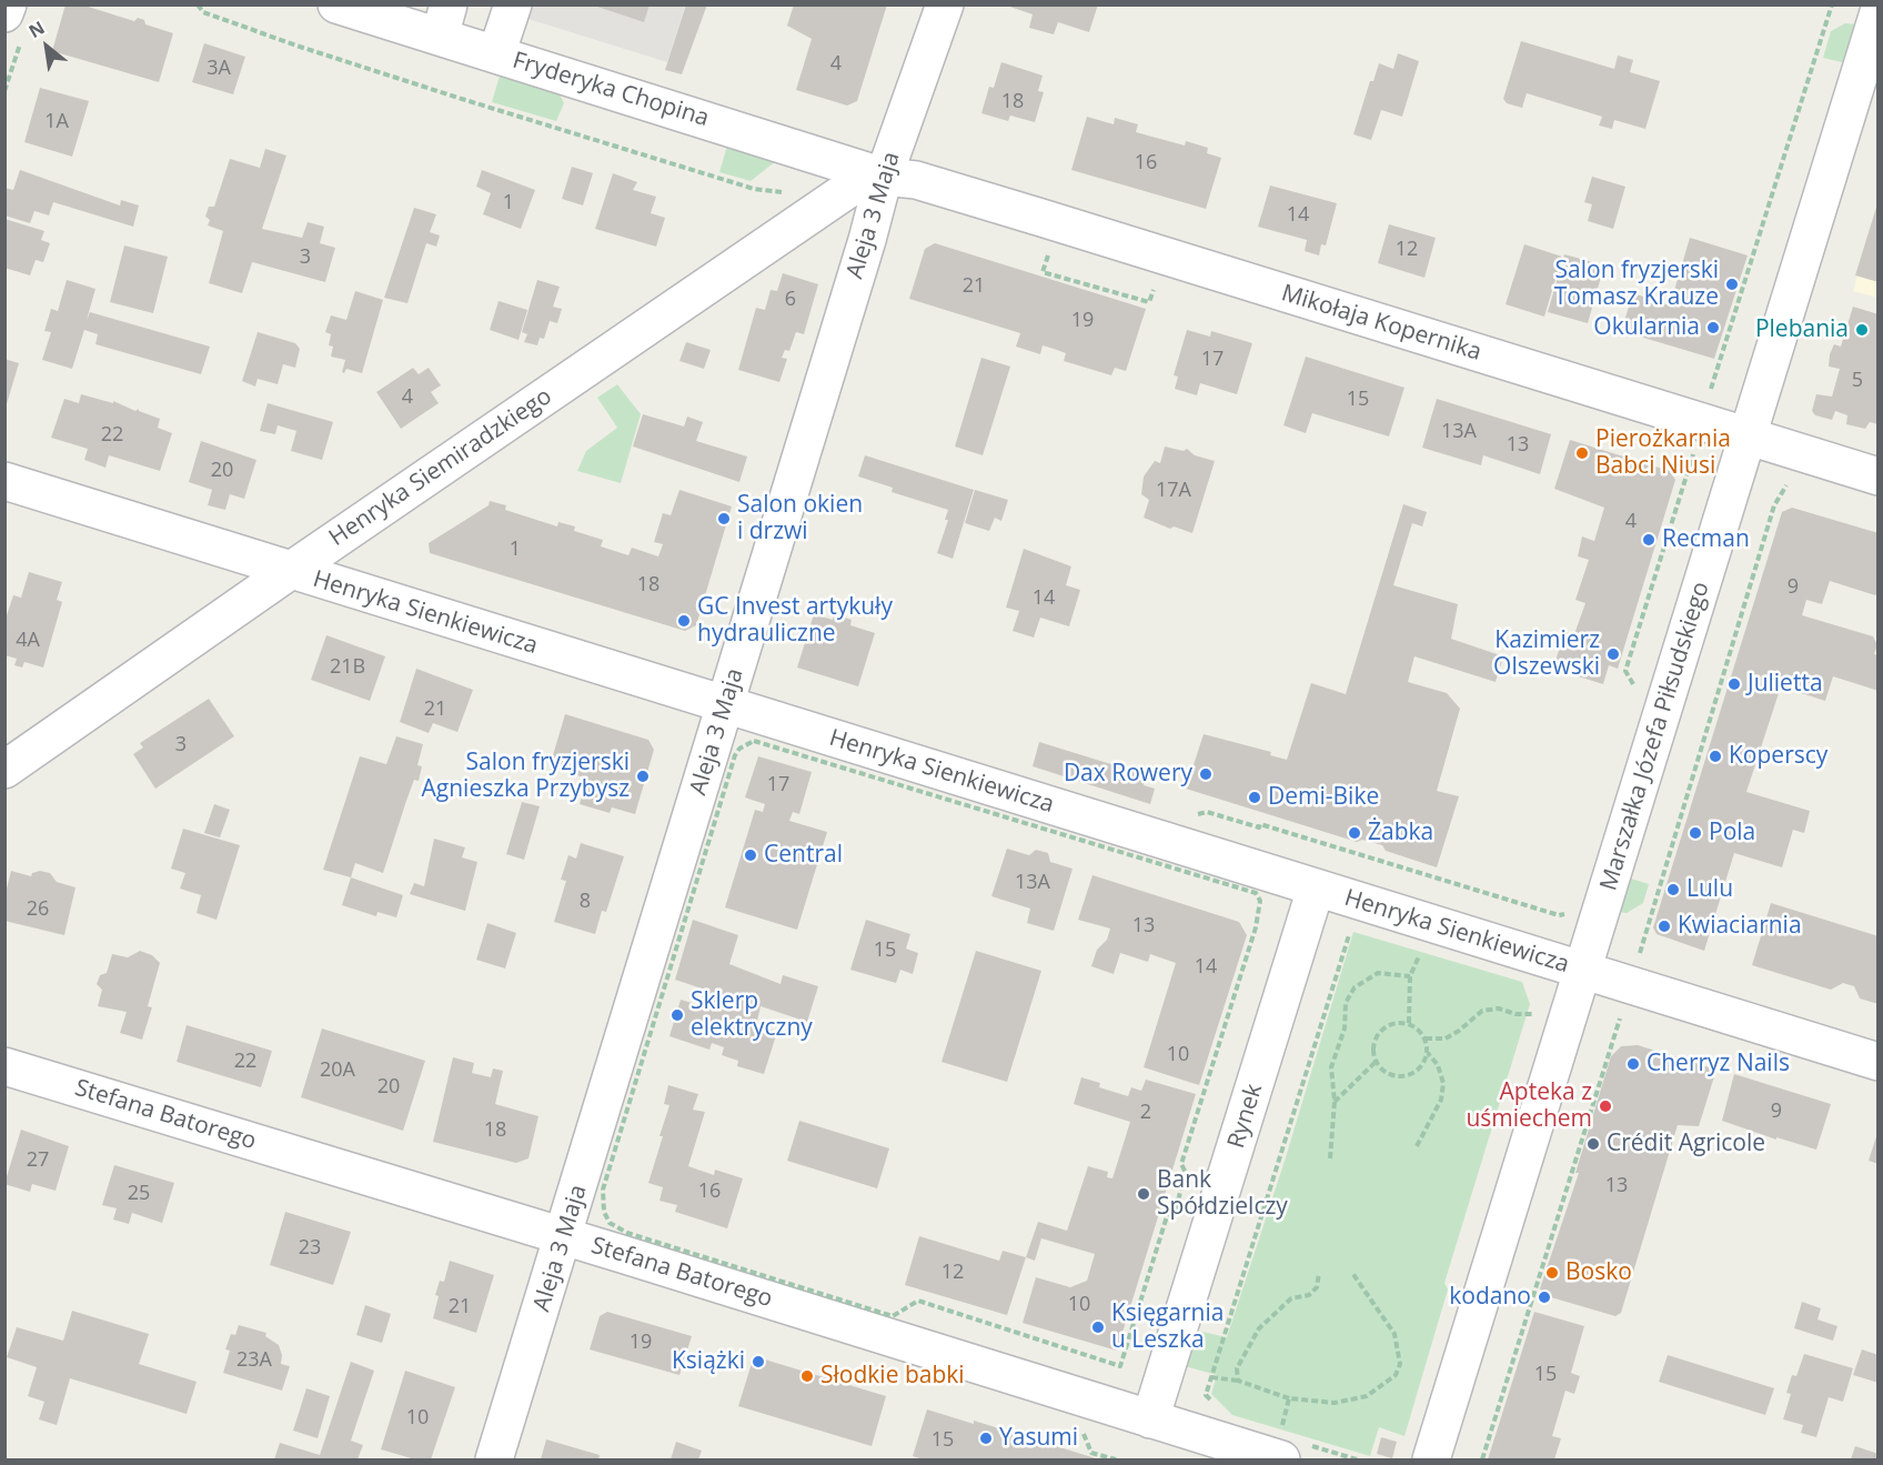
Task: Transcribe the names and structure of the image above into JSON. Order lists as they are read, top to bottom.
{
  "streets": {
    "street": [
      "Fryderyka Chopina",
      "Aleja 3 Maja",
      "Mikołaja Kopernika",
      "Henryka Siemiradzkiego",
      "Henryka Sienkiewicza",
      "Marszałka Józefa Piłsudskiego",
      "Stefana Batorego",
      "Rynek"
    ]
  },
  "crossings": [
    ["Fryderyka Chopina", "Aleja 3 Maja"],
    ["Fryderyka Chopina", "Mikołaja Kopernika"],
    ["Fryderyka Chopina", "Henryka Siemiradzkiego"],
    ["Aleja 3 Maja", "Mikołaja Kopernika"],
    ["Aleja 3 Maja", "Henryka Siemiradzkiego"],
    ["Aleja 3 Maja", "Henryka Sienkiewicza"],
    ["Aleja 3 Maja", "Stefana Batorego"],
    ["Mikołaja Kopernika", "Henryka Siemiradzkiego"],
    ["Mikołaja Kopernika", "Marszałka Józefa Piłsudskiego"],
    ["Henryka Siemiradzkiego", "Henryka Sienkiewicza"],
    ["Henryka Sienkiewicza", "Marszałka Józefa Piłsudskiego"],
    ["Henryka Sienkiewicza", "Rynek"],
    ["Stefana Batorego", "Rynek"]
  ],
  "places": [
    "Salon fryzjerski Tomasz Krauze",
    "Okularnia",
    "Plebania",
    "Pierożkarnia Babci Niusi",
    "Salon okien i drzwi",
    "Recman",
    "GC Invest artykuły hydrauliczne",
    "Kazimierz Olszewski",
    "Julietta",
    "Koperscy",
    "Dax Rowery",
    "Salon fryzjerski Agnieszka Przybysz",
    "Demi-Bike",
    "Żabka",
    "Pola",
    "Central",
    "Lulu",
    "Kwiaciarnia",
    "Sklerp elektryczny",
    "Cherryz Nails",
    "Apteka z uśmiechem",
    "Crédit Agricole",
    "Bank Spółdzielczy",
    "Bosko",
    "kodano",
    "Księgarnia u Leszka",
    "Książki",
    "Słodkie babki",
    "Yasumi"
  ],
  "house_numbers": [
    "4",
    "3A",
    "18",
    "1A",
    "16",
    "1",
    "14",
    "12",
    "3",
    "21",
    "6",
    "19",
    "17",
    "5",
    "4",
    "15",
    "13A",
    "22",
    "13",
    "20",
    "17A",
    "4",
    "1",
    "18",
    "9",
    "14",
    "4A",
    "21B",
    "21",
    "3",
    "17",
    "13A",
    "8",
    "26",
    "13",
    "15",
    "14",
    "10",
    "22",
    "20A",
    "20",
    "9",
    "2",
    "18",
    "27",
    "13",
    "16",
    "25",
    "23",
    "12",
    "10",
    "21",
    "19",
    "23A",
    "15",
    "10",
    "15"
  ],
  "north": "top left"
}
